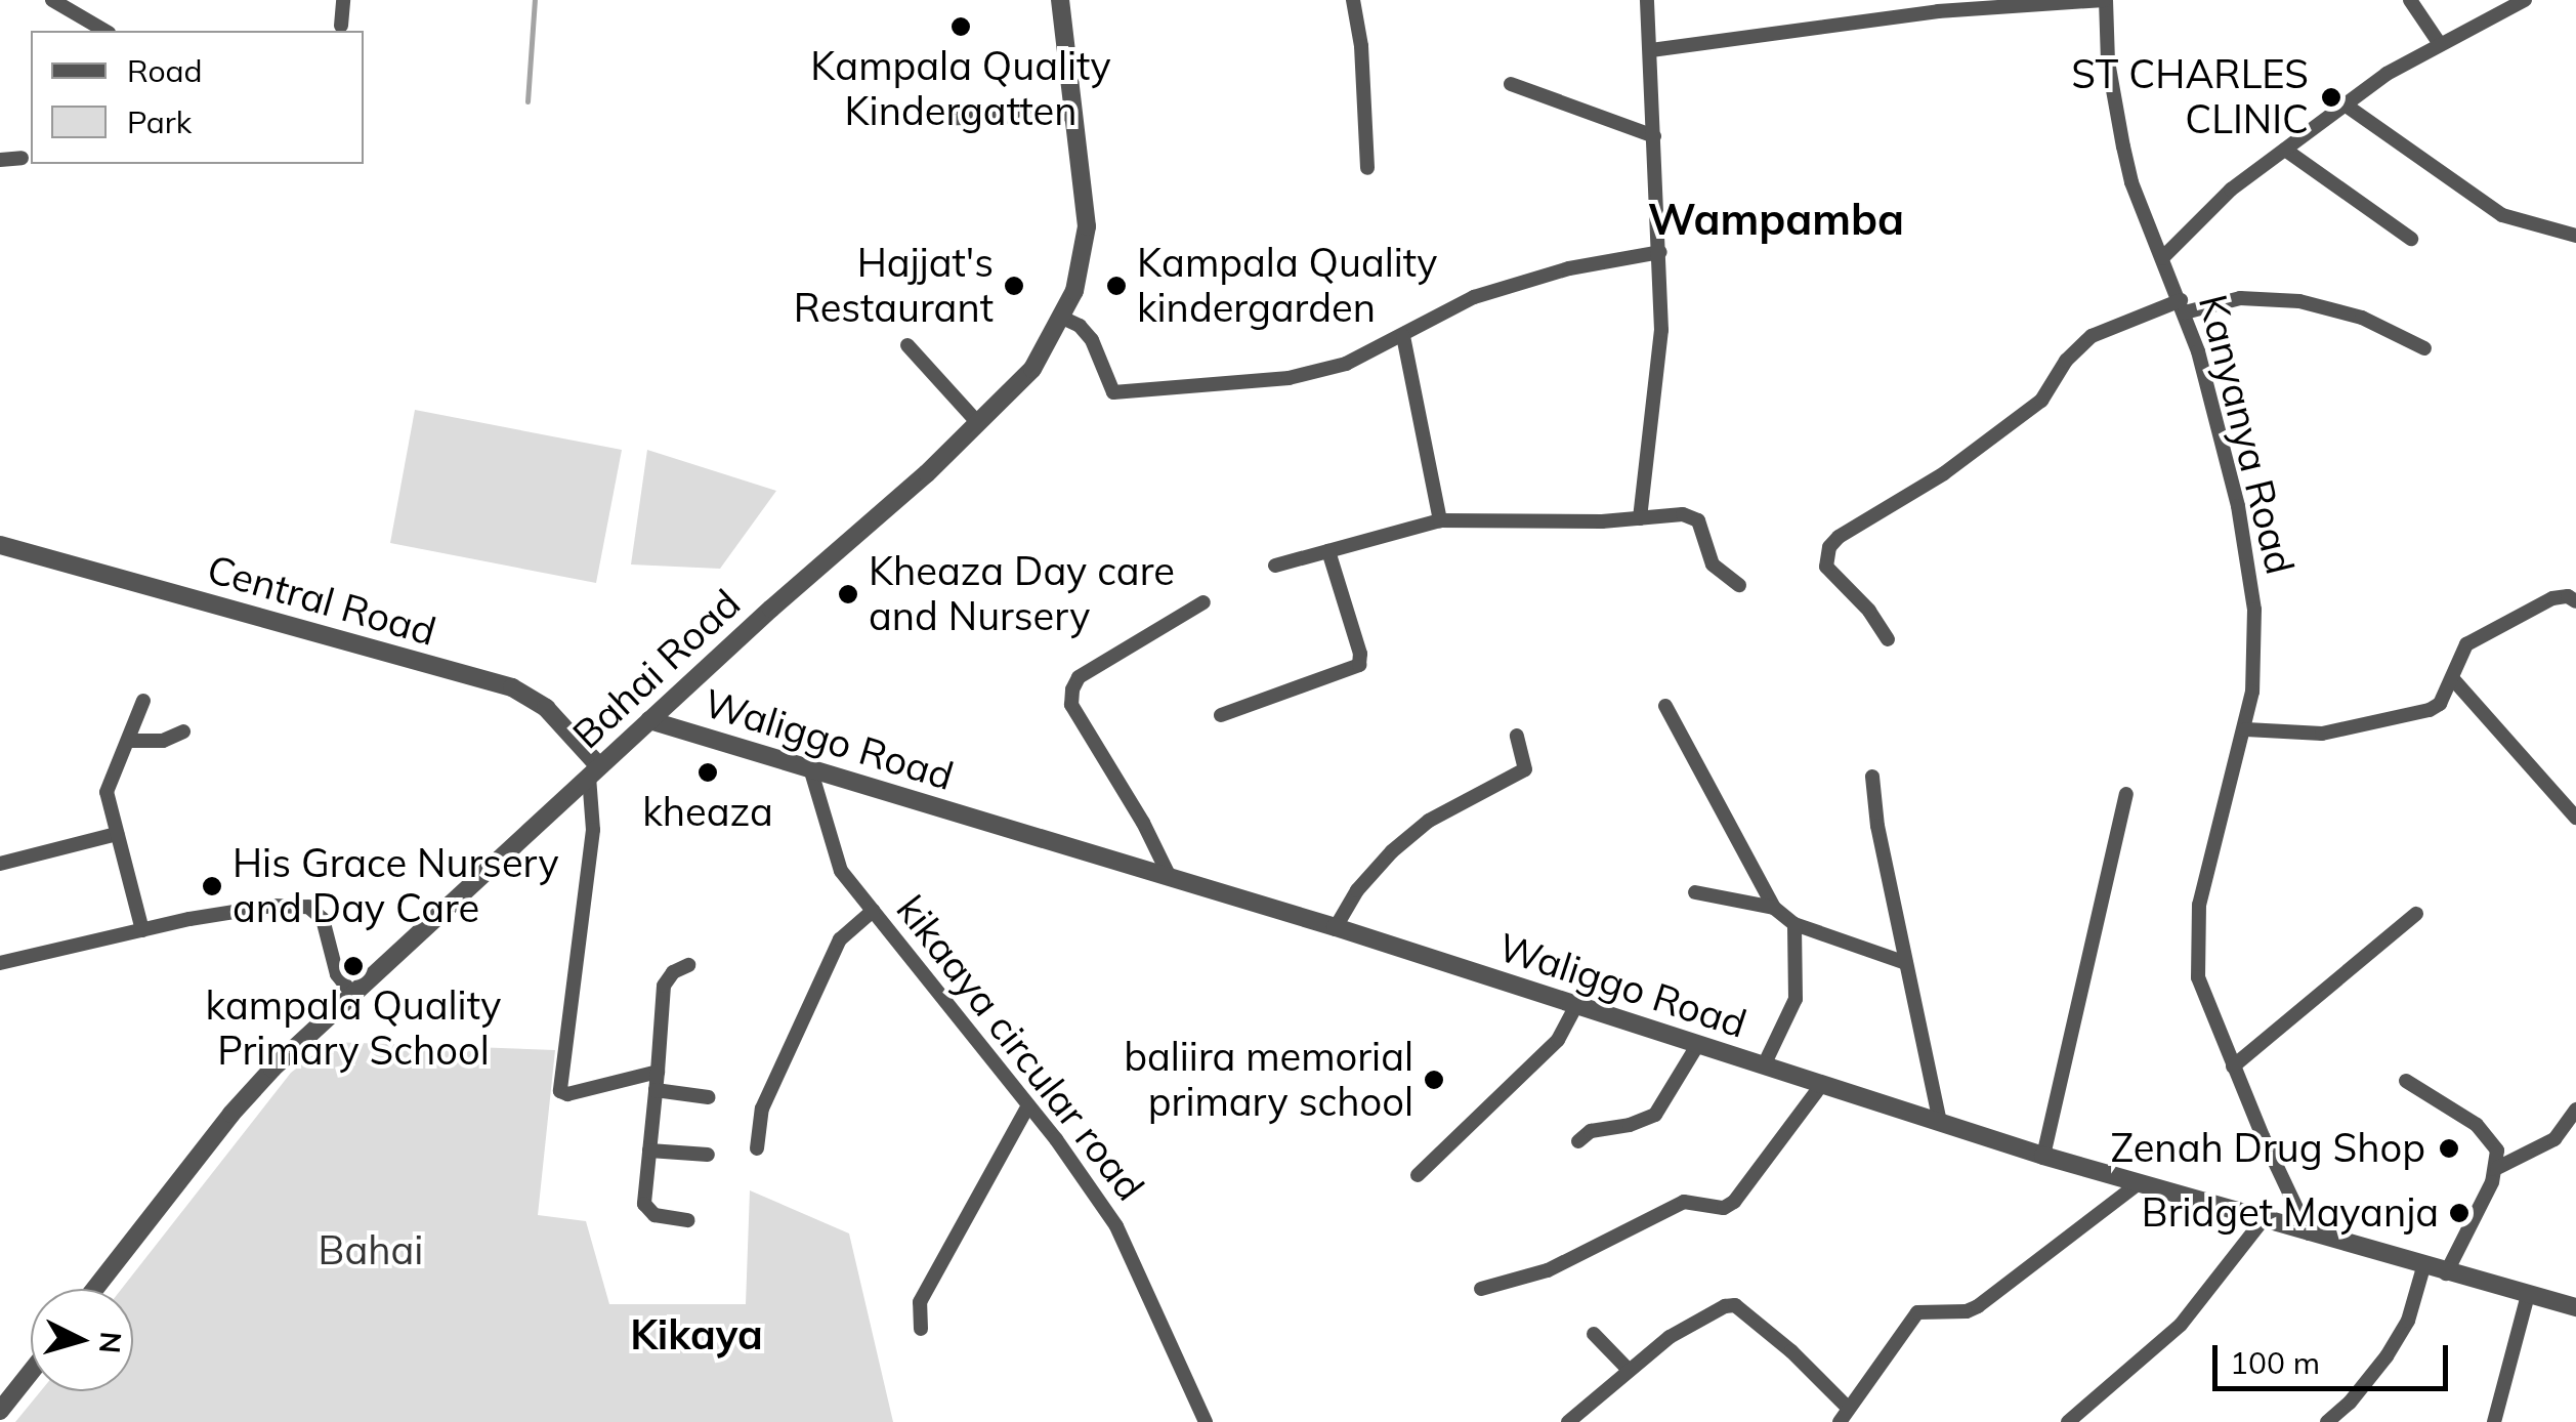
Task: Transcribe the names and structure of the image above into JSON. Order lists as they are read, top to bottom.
{
  "streets": {
    "street": [
      "Kanyanya Road",
      "Central Road",
      "Bahai Road",
      "Waliggo Road",
      "kikaaya circular road"
    ]
  },
  "crossings": [
    ["Kanyanya Road", "Waliggo Road"],
    ["Central Road", "Bahai Road"],
    ["Bahai Road", "Waliggo Road"],
    ["Waliggo Road", "kikaaya circular road"]
  ],
  "districts": ["Wampamba", "Kikaya"],
  "parks": ["Bahai"],
  "places": [
    "Kampala Quality Kindergatten",
    "ST CHARLES CLINIC",
    "Hajjat's Restaurant",
    "Kampala Quality kindergarden",
    "Kheaza Day care and Nursery",
    "kheaza",
    "His Grace Nursery and Day Care",
    "kampala Quality Primary School",
    "baliira memorial primary school",
    "Zenah Drug Shop",
    "Bridget Mayanja"
  ],
  "legend": ["Road", "Park"],
  "scale_bar": "100 m",
  "north": "right"
}
